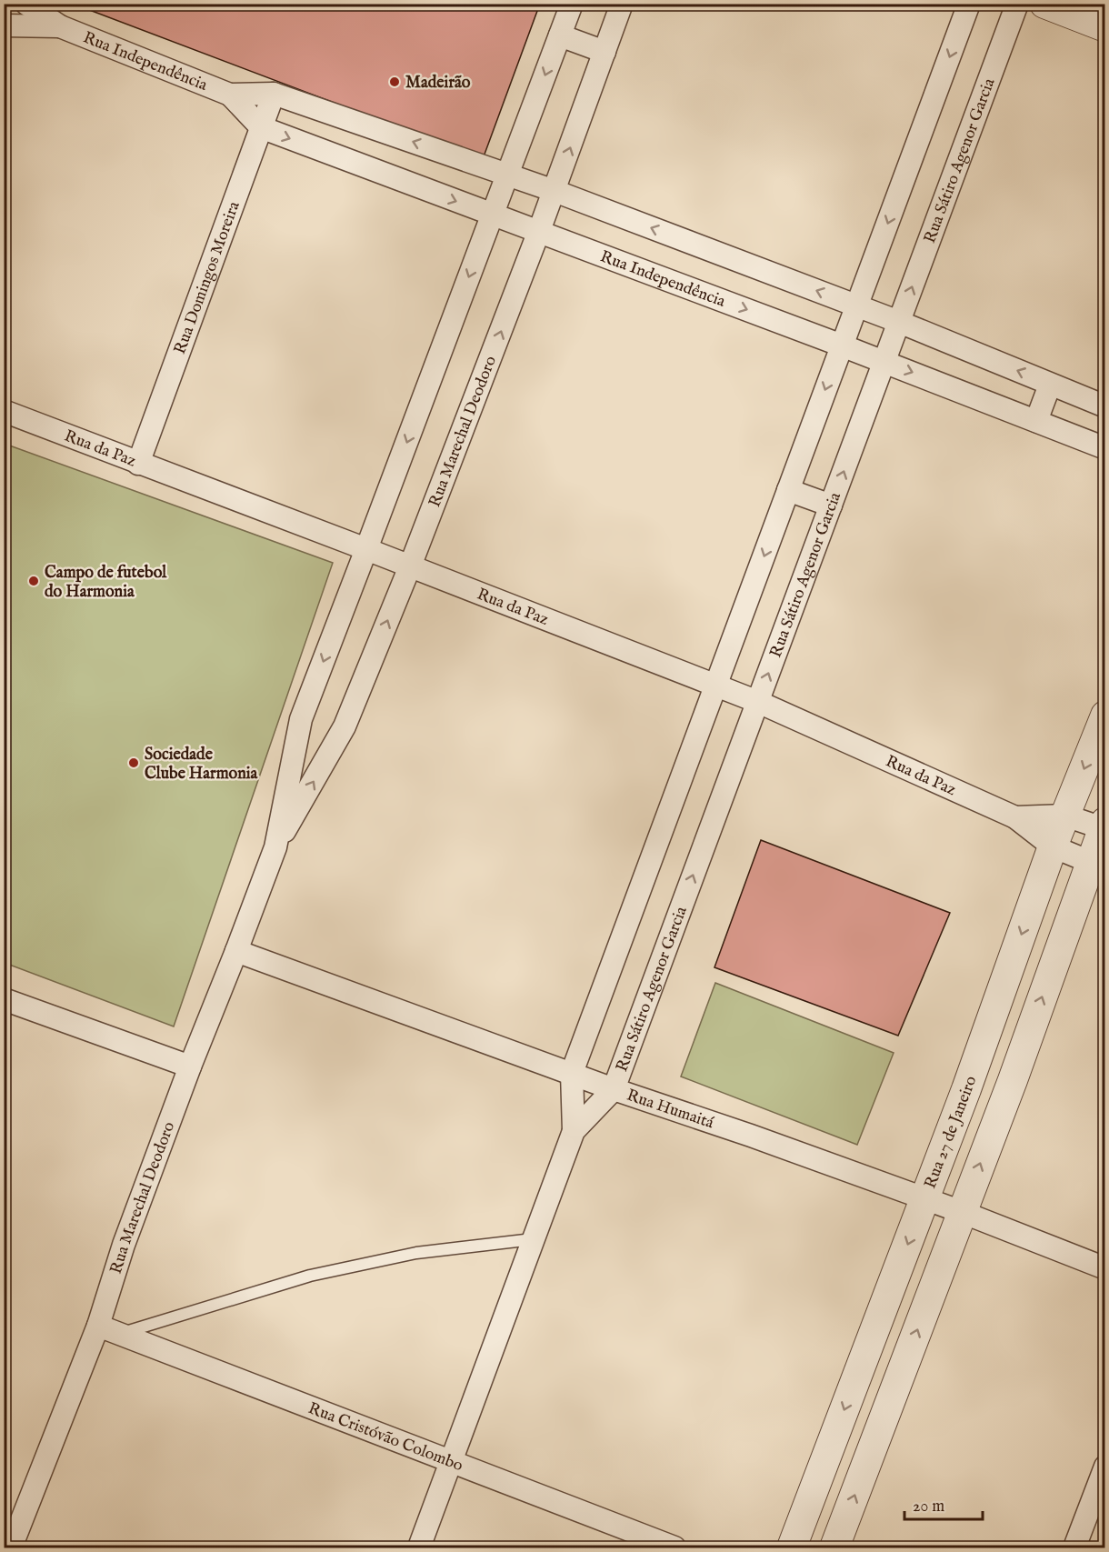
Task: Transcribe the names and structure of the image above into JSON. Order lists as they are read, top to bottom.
{
  "streets": {
    "street": [
      "Rua Independência",
      "Rua Sátiro Agenor Garcia",
      "Rua Domingos Moreira",
      "Rua Marechal Deodoro",
      "Rua da Paz",
      "Rua Humaitá",
      "Rua 27 de Janeiro",
      "Rua Cristóvão Colombo"
    ]
  },
  "crossings": [
    ["Rua Independência", "Rua Sátiro Agenor Garcia"],
    ["Rua Independência", "Rua Domingos Moreira"],
    ["Rua Independência", "Rua Marechal Deodoro"],
    ["Rua Sátiro Agenor Garcia", "Rua da Paz"],
    ["Rua Sátiro Agenor Garcia", "Rua Humaitá"],
    ["Rua Sátiro Agenor Garcia", "Rua Cristóvão Colombo"],
    ["Rua Domingos Moreira", "Rua da Paz"],
    ["Rua Marechal Deodoro", "Rua da Paz"],
    ["Rua Marechal Deodoro", "Rua Humaitá"],
    ["Rua Marechal Deodoro", "Rua Cristóvão Colombo"],
    ["Rua da Paz", "Rua 27 de Janeiro"],
    ["Rua Humaitá", "Rua 27 de Janeiro"]
  ],
  "places": ["Madeirão", "Campo de futebol do Harmonia", "Sociedade Clube Harmonia"],
  "scale_bar": "20 m"
}
